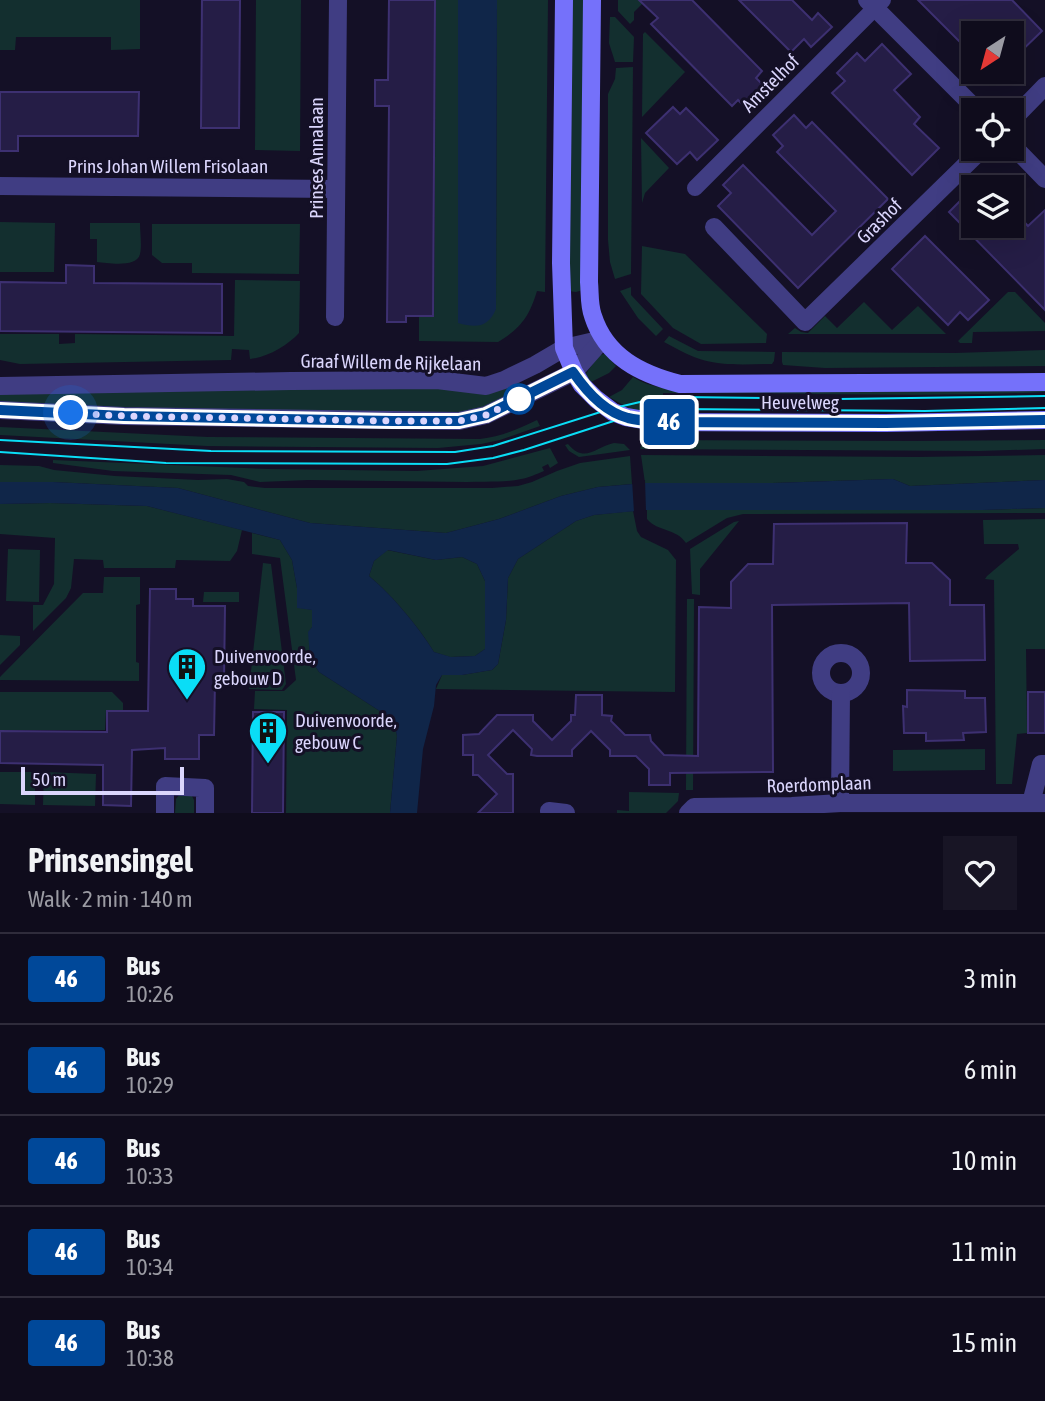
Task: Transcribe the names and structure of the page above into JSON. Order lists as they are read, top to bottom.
{
  "streets": {
    "main road": ["Heuvelweg"],
    "street": [
      "Amstelhof",
      "Prinses Annalaan",
      "Prins Johan Willem Frisolaan",
      "Grashof",
      "Graaf Willem de Rijkelaan",
      "Roerdomplaan"
    ]
  },
  "crossings": [
    ["Prinses Annalaan", "Prins Johan Willem Frisolaan"],
    ["Graaf Willem de Rijkelaan", "Heuvelweg"]
  ],
  "places": {
    "building": ["Duivenvoorde, gebouw D", "Duivenvoorde, gebouw C"]
  },
  "lines": ["bus line 46"],
  "scale_bar": "50 m",
  "north": "bottom left",
  "page": {
    "on_map": "46",
    "scale": "50 m",
    "heading": ["Prinsensingel", "Walk · 2 min · 140 m"],
    "list": [
      {
        "mark": "46",
        "name": "Bus",
        "note": "10:26",
        "value": "3 min"
      },
      {
        "mark": "46",
        "name": "Bus",
        "note": "10:29",
        "value": "6 min"
      },
      {
        "mark": "46",
        "name": "Bus",
        "note": "10:33",
        "value": "10 min"
      },
      {
        "mark": "46",
        "name": "Bus",
        "note": "10:34",
        "value": "11 min"
      },
      {
        "mark": "46",
        "name": "Bus",
        "note": "10:38",
        "value": "15 min"
      }
    ]
  }
}
